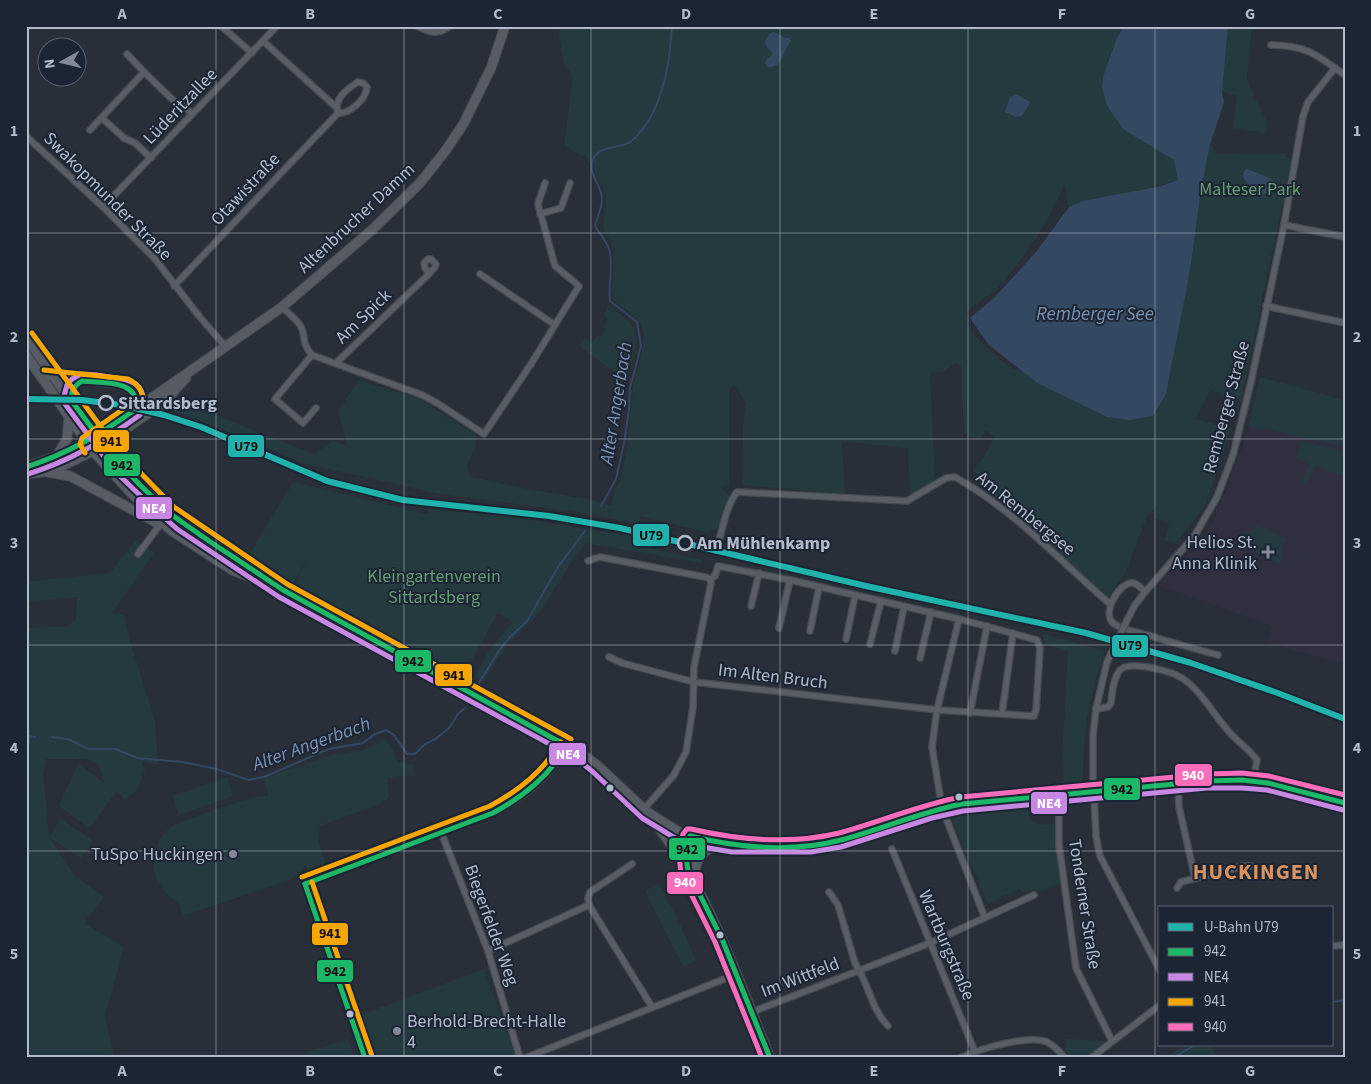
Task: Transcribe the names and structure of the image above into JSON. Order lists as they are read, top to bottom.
{
  "streets": {
    "main road": ["Altenbrucher Damm"],
    "street": [
      "Lüderitzallee",
      "Otawistraße",
      "Swakopmunder Straße",
      "Am Spick",
      "Remberger Straße",
      "Am Rembergsee",
      "Im Alten Bruch",
      "Tonderner Straße",
      "Biegerfelder Weg",
      "Wartburgstraße",
      "Im Wittfeld"
    ]
  },
  "crossings": [
    ["Lüderitzallee", "Swakopmunder Straße"],
    ["Otawistraße", "Swakopmunder Straße"],
    ["Swakopmunder Straße", "Altenbrucher Damm"],
    ["Wartburgstraße", "Im Wittfeld"]
  ],
  "districts": ["HUCKINGEN"],
  "water": ["Remberger See", "Alter Angerbach"],
  "parks": ["Malteser Park", "Kleingartenverein Sittardsberg"],
  "places": {
    "other": [
      "Sittardsberg",
      "Am Mühlenkamp",
      "TuSpo Huckingen",
      "Berhold-Brecht-Halle 4"
    ],
    "health": ["Helios St. Anna Klinik"]
  },
  "lines": [
    "transit line 941",
    "transit line NE4",
    "transit line 942",
    "metro line U79",
    "transit line 940"
  ],
  "legend": [
    "U-Bahn U79",
    "942",
    "NE4",
    "941",
    "940"
  ],
  "north": "left",
  "grid": {
    "columns": [
      "A",
      "B",
      "C",
      "D",
      "E",
      "F",
      "G"
    ],
    "rows": [
      "1",
      "2",
      "3",
      "4",
      "5"
    ]
  }
}
